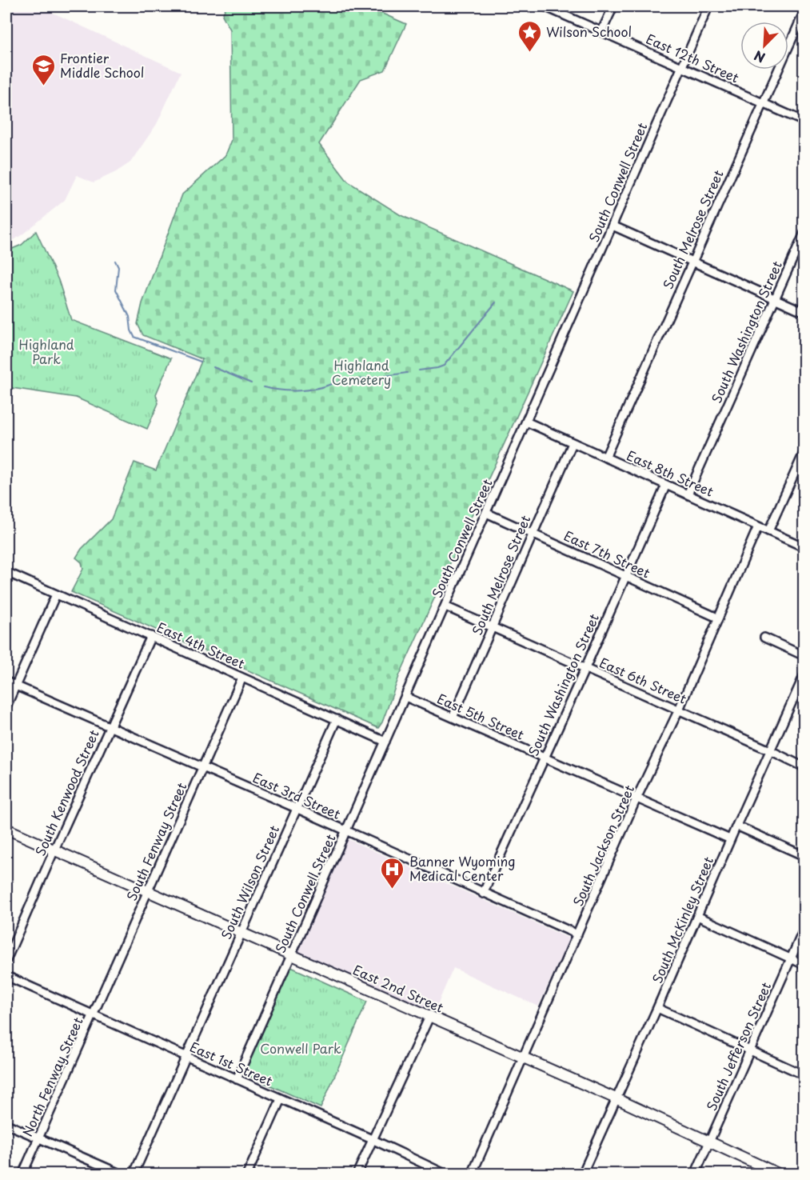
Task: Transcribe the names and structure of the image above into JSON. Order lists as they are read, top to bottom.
{
  "streets": {
    "main road": ["East 2nd Street"],
    "street": [
      "East 12th Street",
      "South Conwell Street",
      "South Melrose Street",
      "South Washington Street",
      "East 8th Street",
      "East 7th Street",
      "East 4th Street",
      "East 6th Street",
      "East 5th Street",
      "South Kenwood Street",
      "East 3rd Street",
      "South Fenway Street",
      "South Jackson Street",
      "South Wilson Street",
      "South McKinley Street",
      "South Jefferson Street",
      "East 1st Street",
      "North Fenway Street"
    ]
  },
  "crossings": [
    ["East 12th Street", "South Conwell Street"],
    ["East 12th Street", "South Melrose Street"],
    ["South Conwell Street", "East 8th Street"],
    ["South Conwell Street", "East 7th Street"],
    ["South Conwell Street", "East 4th Street"],
    ["South Conwell Street", "East 6th Street"],
    ["South Conwell Street", "East 5th Street"],
    ["South Conwell Street", "East 3rd Street"],
    ["South Conwell Street", "East 2nd Street"],
    ["South Conwell Street", "East 1st Street"],
    ["South Melrose Street", "East 8th Street"],
    ["South Melrose Street", "East 7th Street"],
    ["South Melrose Street", "East 6th Street"],
    ["South Melrose Street", "East 5th Street"],
    ["South Washington Street", "East 8th Street"],
    ["South Washington Street", "East 7th Street"],
    ["South Washington Street", "East 6th Street"],
    ["South Washington Street", "East 5th Street"],
    ["South Washington Street", "East 3rd Street"],
    ["East 8th Street", "South Jackson Street"],
    ["East 7th Street", "South Jackson Street"],
    ["East 4th Street", "South Kenwood Street"],
    ["East 4th Street", "South Fenway Street"],
    ["East 4th Street", "South Wilson Street"],
    ["East 6th Street", "South Jackson Street"],
    ["East 6th Street", "South McKinley Street"],
    ["East 5th Street", "South Jackson Street"],
    ["East 5th Street", "South McKinley Street"],
    ["South Kenwood Street", "East 3rd Street"],
    ["South Kenwood Street", "East 2nd Street"],
    ["East 3rd Street", "South Fenway Street"],
    ["East 3rd Street", "South Jackson Street"],
    ["East 3rd Street", "South Wilson Street"],
    ["South Fenway Street", "East 2nd Street"],
    ["South Fenway Street", "East 1st Street"],
    ["South Fenway Street", "North Fenway Street"],
    ["South Jackson Street", "East 2nd Street"],
    ["South Wilson Street", "East 2nd Street"],
    ["South Wilson Street", "East 1st Street"],
    ["South McKinley Street", "East 2nd Street"],
    ["East 2nd Street", "South Jefferson Street"],
    ["East 1st Street", "North Fenway Street"]
  ],
  "parks": ["Highland Park", "Highland Cemetery", "Conwell Park"],
  "places": {
    "place": ["Wilson School"],
    "school or university": ["Frontier Middle School"],
    "hospital": ["Banner Wyoming Medical Center"]
  },
  "north": "bottom left"
}
